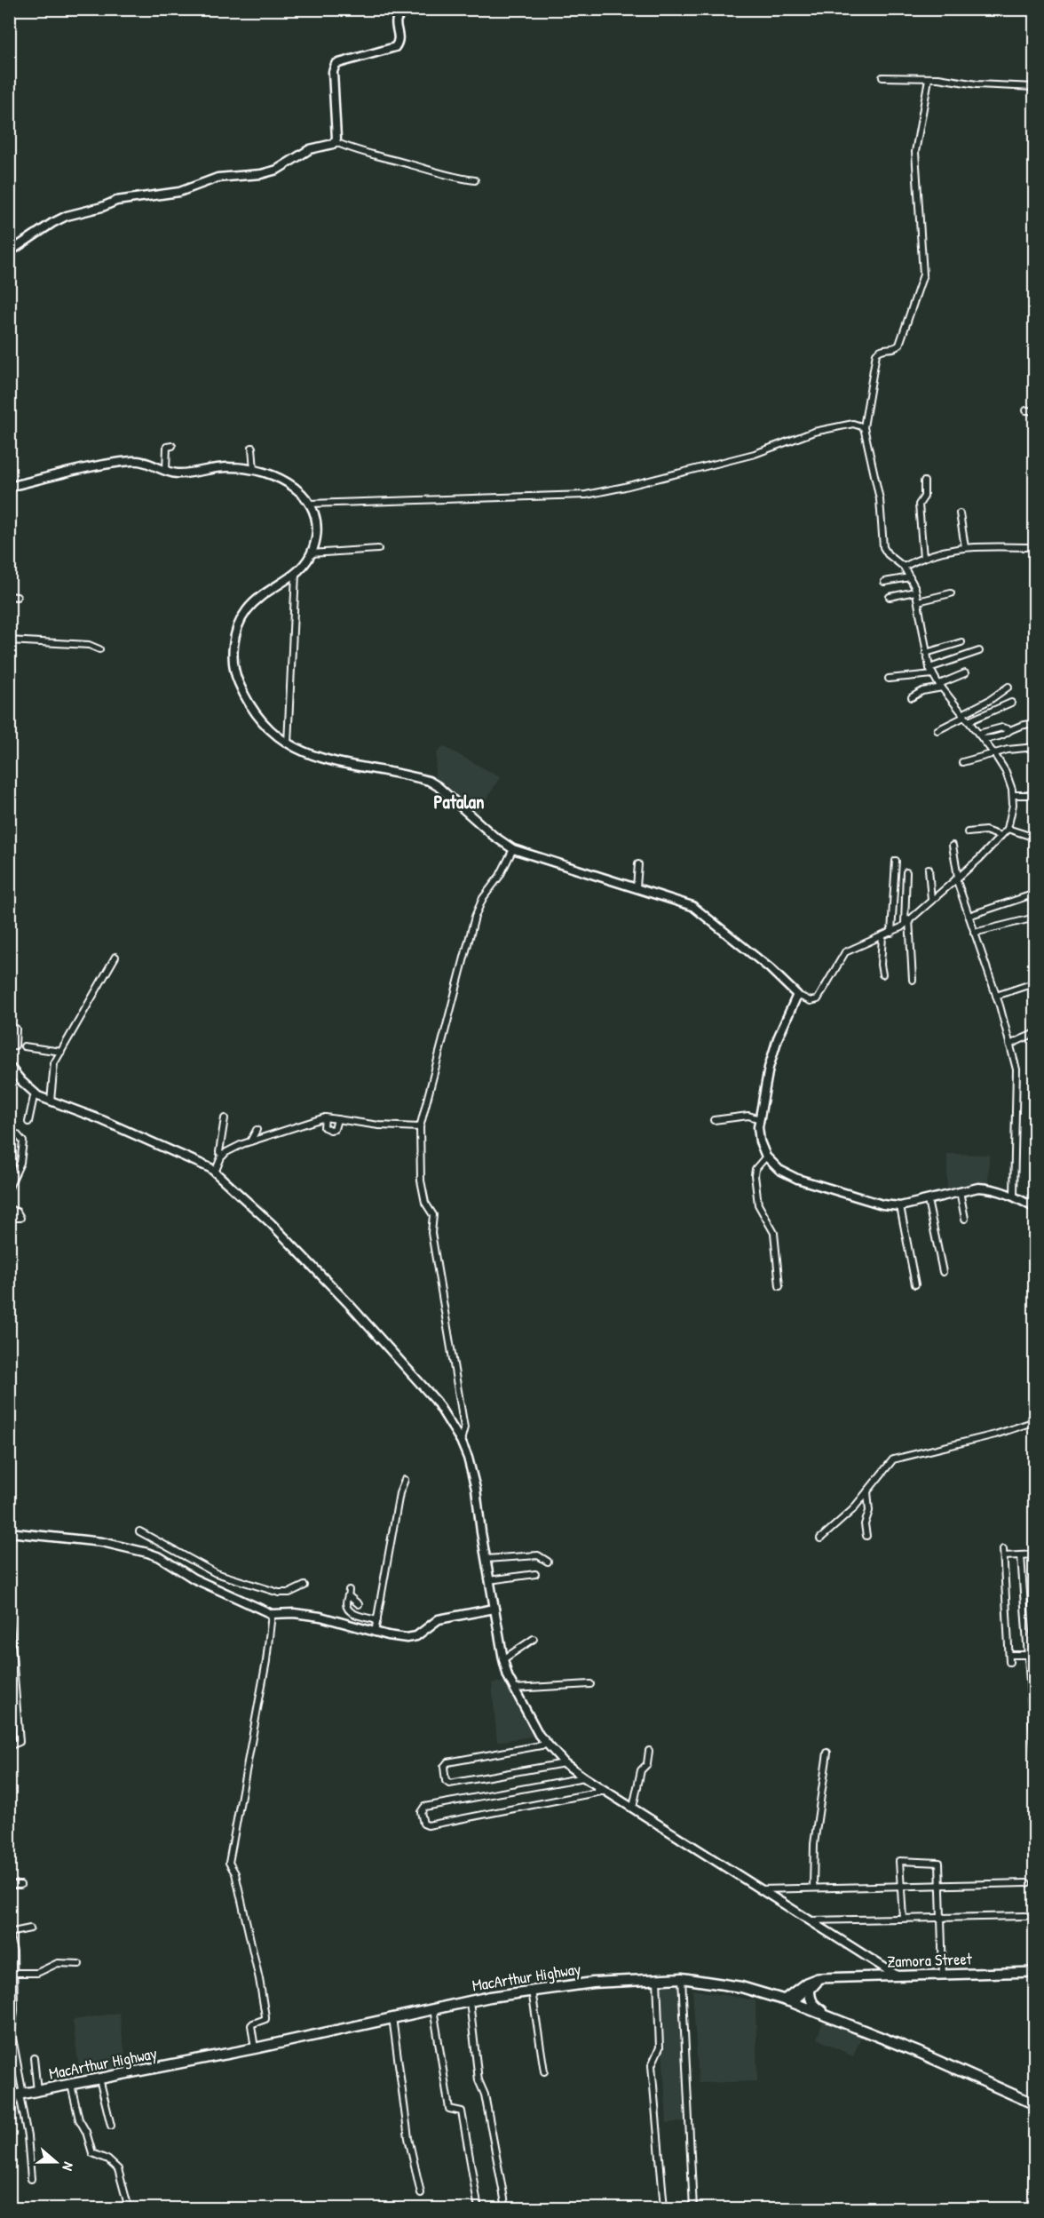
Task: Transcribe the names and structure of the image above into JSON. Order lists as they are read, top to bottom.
{
  "streets": {
    "highway": ["MacArthur Highway"],
    "main road": ["Zamora Street"]
  },
  "crossings": [
    ["Zamora Street", "MacArthur Highway"]
  ],
  "districts": ["Patalan"],
  "north": "right"
}
